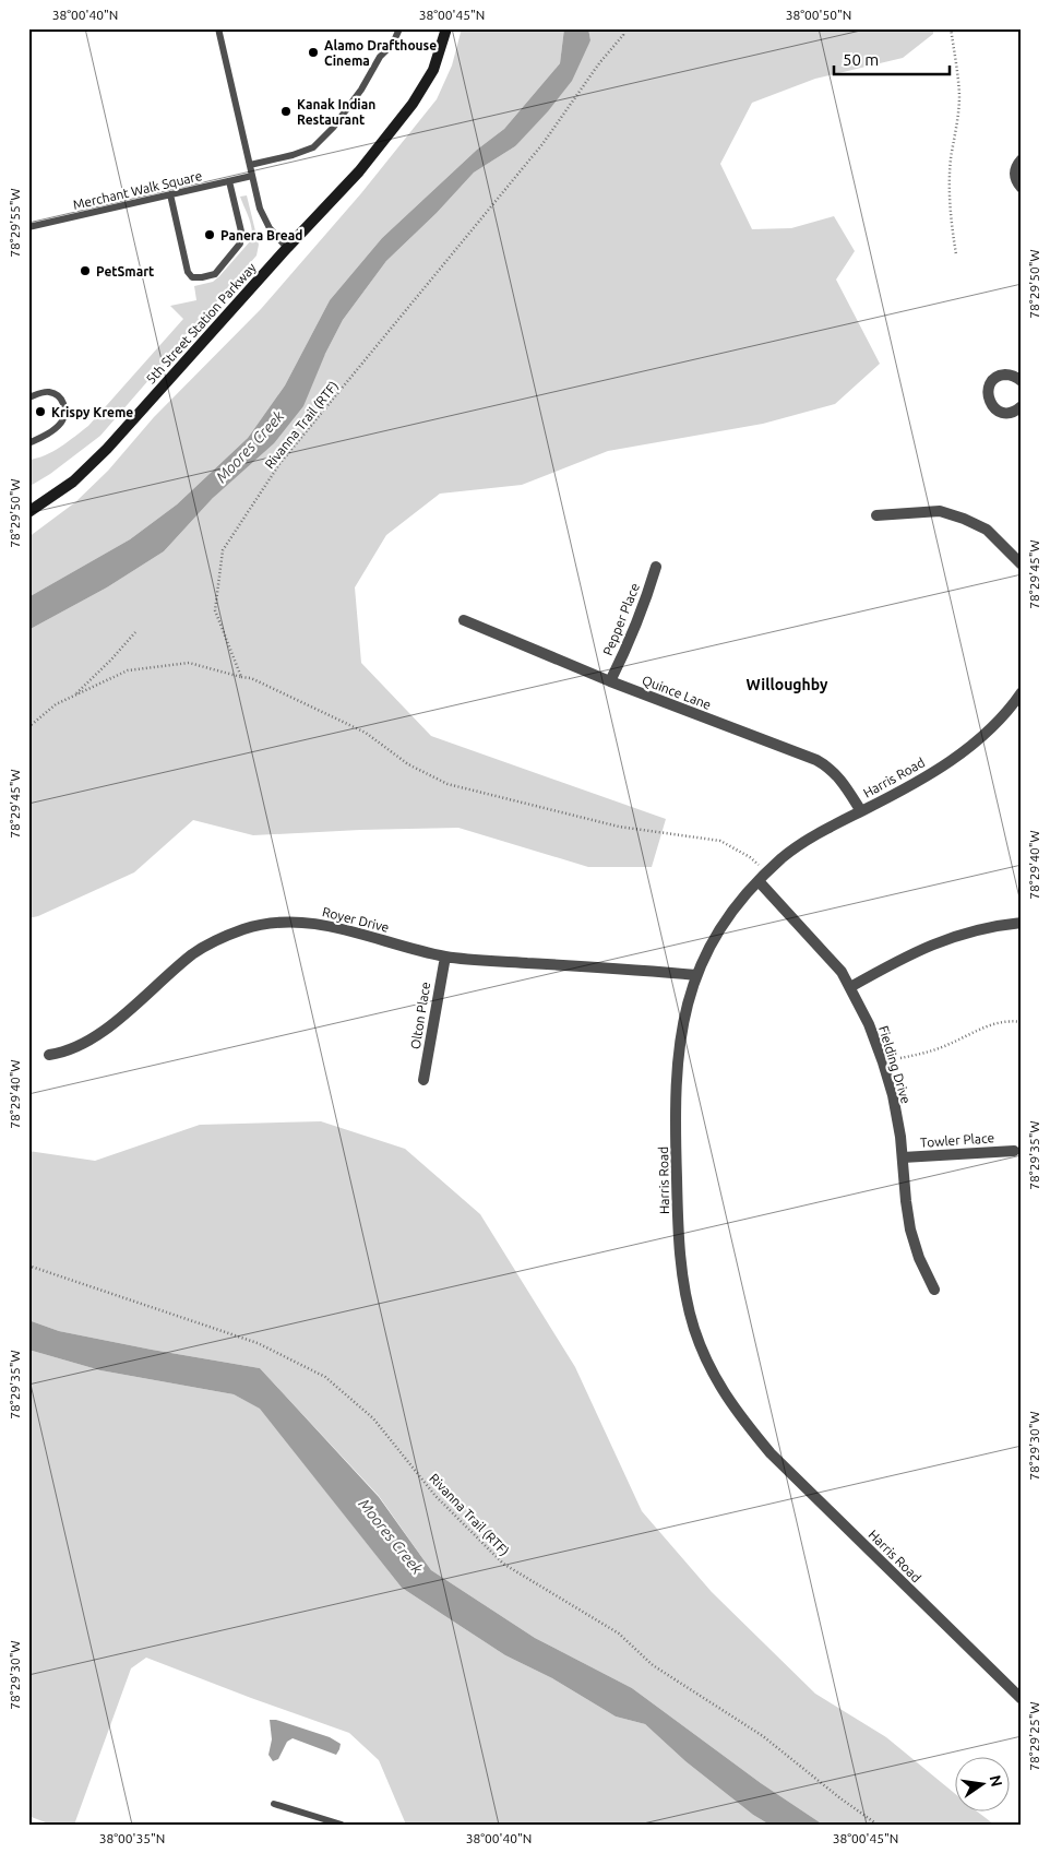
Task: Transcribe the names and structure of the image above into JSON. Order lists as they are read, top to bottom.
{
  "streets": {
    "street": [
      "5th Street Station Parkway",
      "Pepper Place",
      "Quince Lane",
      "Harris Road",
      "Royer Drive",
      "Olton Place",
      "Fielding Drive",
      "Towler Place"
    ],
    "lane": ["Merchant Walk Square"],
    "path": ["Rivanna Trail (RTF)"]
  },
  "crossings": [
    ["Pepper Place", "Quince Lane"],
    ["Quince Lane", "Harris Road"],
    ["Harris Road", "Royer Drive"],
    ["Harris Road", "Fielding Drive"],
    ["Royer Drive", "Olton Place"],
    ["Fielding Drive", "Towler Place"]
  ],
  "districts": ["Willoughby"],
  "water": ["Moores Creek"],
  "places": [
    "Alamo Drafthouse Cinema",
    "Kanak Indian Restaurant",
    "Panera Bread",
    "PetSmart",
    "Krispy Kreme"
  ],
  "scale_bar": "50 m",
  "north": "right",
  "coordinates": [
    "38°00'40\"N",
    "38°00'45\"N",
    "38°00'50\"N",
    "78°29'55\"W",
    "78°29'50\"W",
    "78°29'45\"W",
    "78°29'40\"W",
    "78°29'35\"W",
    "78°29'30\"W",
    "78°29'25\"W",
    "38°00'35\"N"
  ]
}
